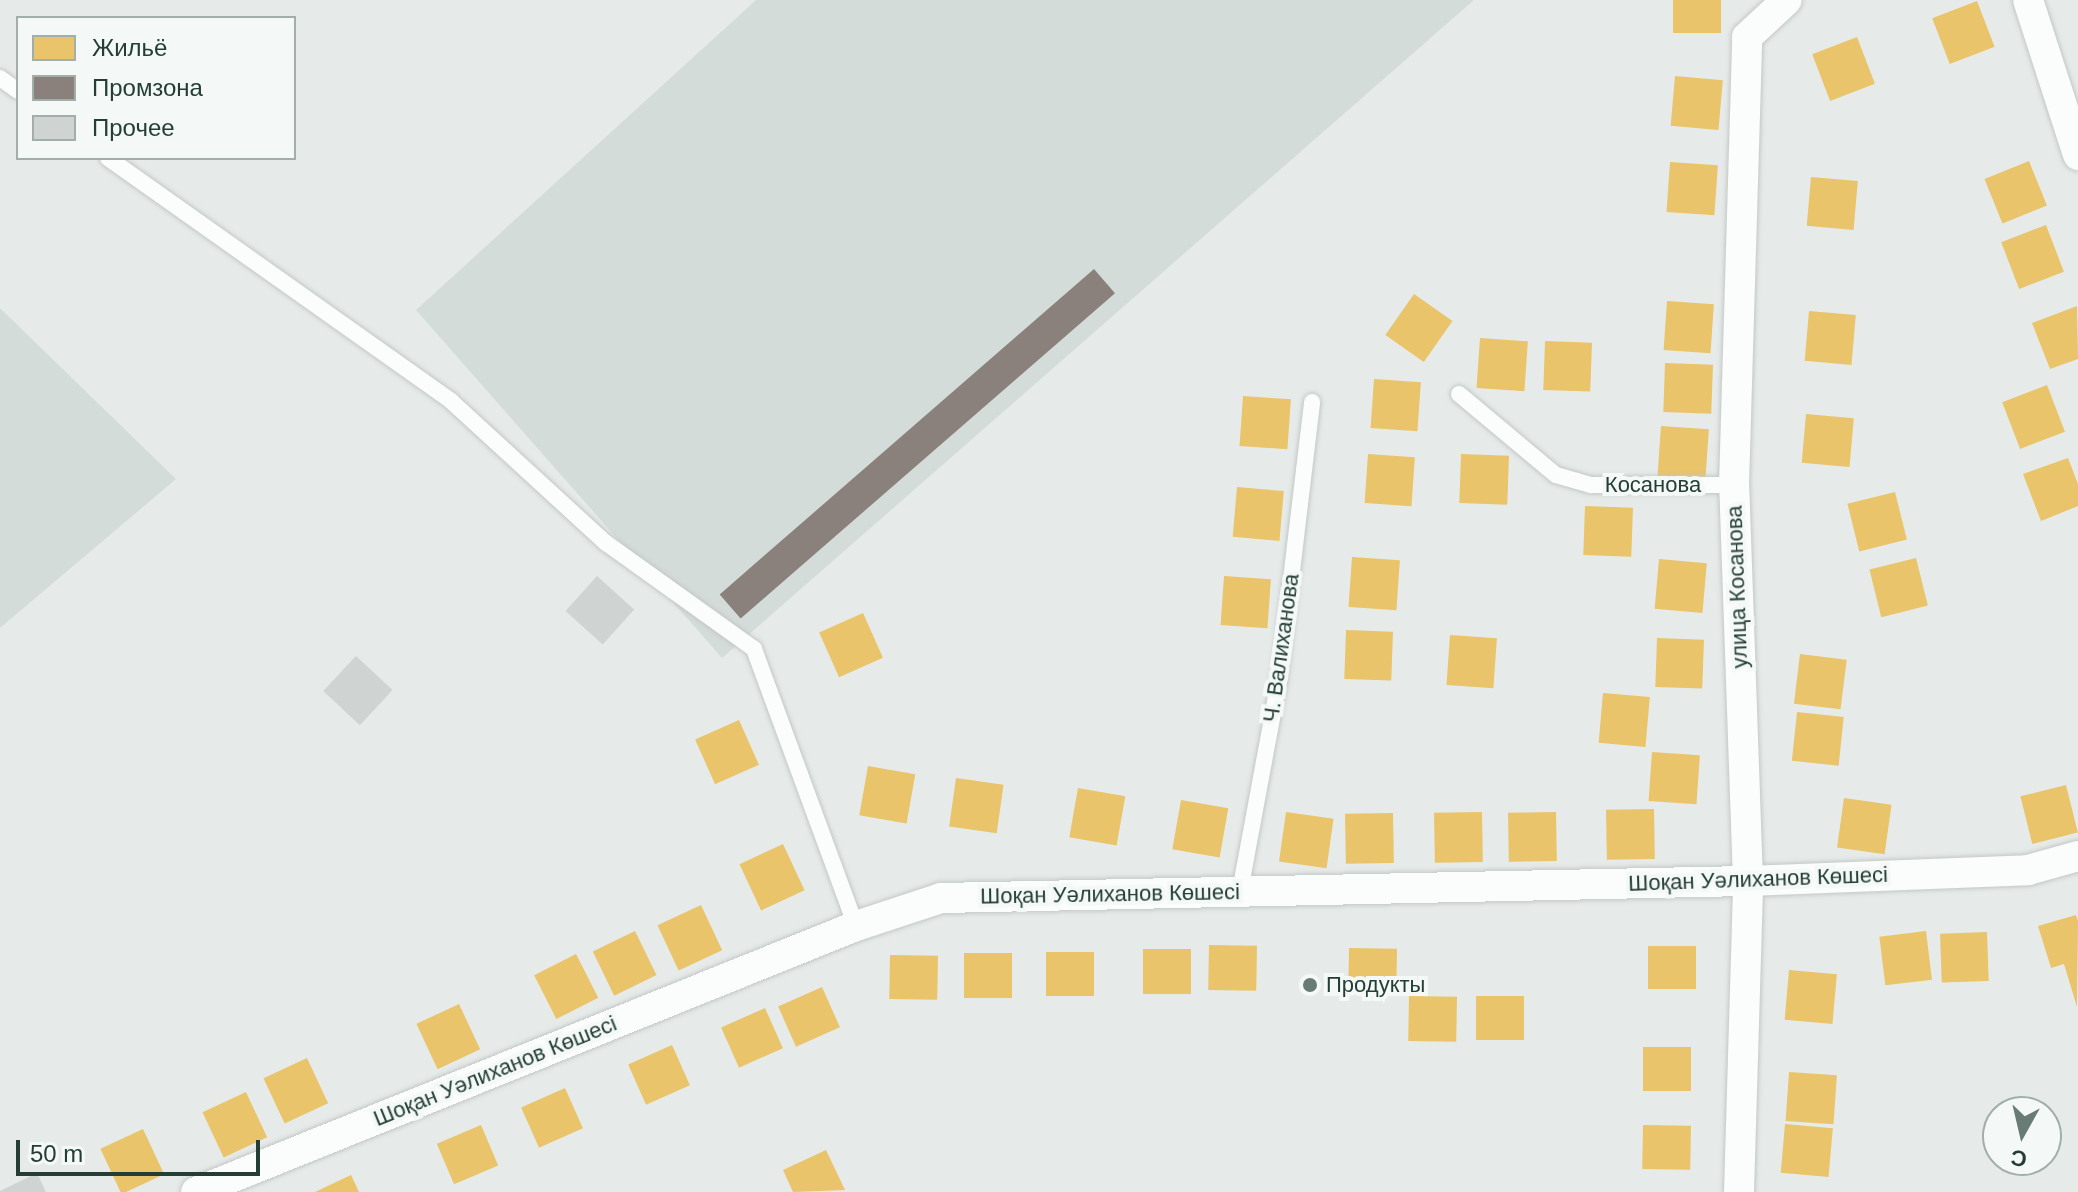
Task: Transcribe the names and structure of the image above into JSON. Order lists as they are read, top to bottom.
{
  "streets": {
    "street": ["улица Косанова", "Шоқан Уәлиханов Көшесі"],
    "lane": ["Косанова", "Ч. Валиханова"]
  },
  "crossings": [
    ["Косанова", "улица Косанова"],
    ["улица Косанова", "Шоқан Уәлиханов Көшесі"],
    ["Ч. Валиханова", "Шоқан Уәлиханов Көшесі"]
  ],
  "places": ["Продукты"],
  "legend": ["Жильё", "Промзона", "Прочее"],
  "scale_bar": "50 m",
  "north": "bottom"
}
